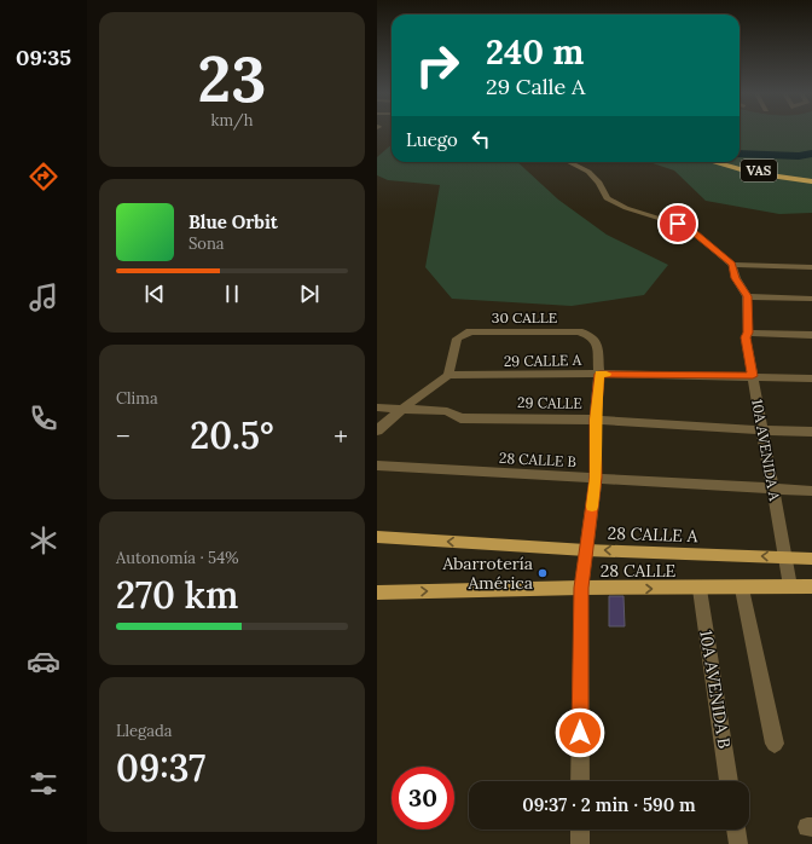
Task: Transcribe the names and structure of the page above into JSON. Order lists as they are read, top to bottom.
{
  "streets": {
    "highway": ["VAS"],
    "main road": ["28 CALLE A", "28 CALLE"],
    "street": [
      "30 CALLE",
      "29 CALLE A",
      "29 CALLE",
      "10A AVENIDA A",
      "28 CALLE B",
      "10A AVENIDA B"
    ]
  },
  "crossings": [
    ["30 CALLE", "29 CALLE A"],
    ["29 CALLE A", "10A AVENIDA A"],
    ["29 CALLE", "10A AVENIDA A"],
    ["10A AVENIDA A", "28 CALLE B"],
    ["10A AVENIDA A", "28 CALLE A"],
    ["10A AVENIDA A", "28 CALLE"],
    ["28 CALLE", "10A AVENIDA B"]
  ],
  "one_way": ["28 CALLE A", "28 CALLE"],
  "places": ["Abarrotería América"],
  "page": {
    "tabs": "09:35",
    "tile": [
      ["23", "km/h"],
      "Clima",
      ["Autonomía · 54%", "270 km"],
      ["Llegada", "09:37"]
    ],
    "turn": ["240 m", "29 Calle A"],
    "then": "Luego",
    "song": ["Blue Orbit", "Sona"],
    "heat": ["−", "20.5°", "+"],
    "limit": "30",
    "trip": "09:37 · 2 min · 590 m"
  }
}
